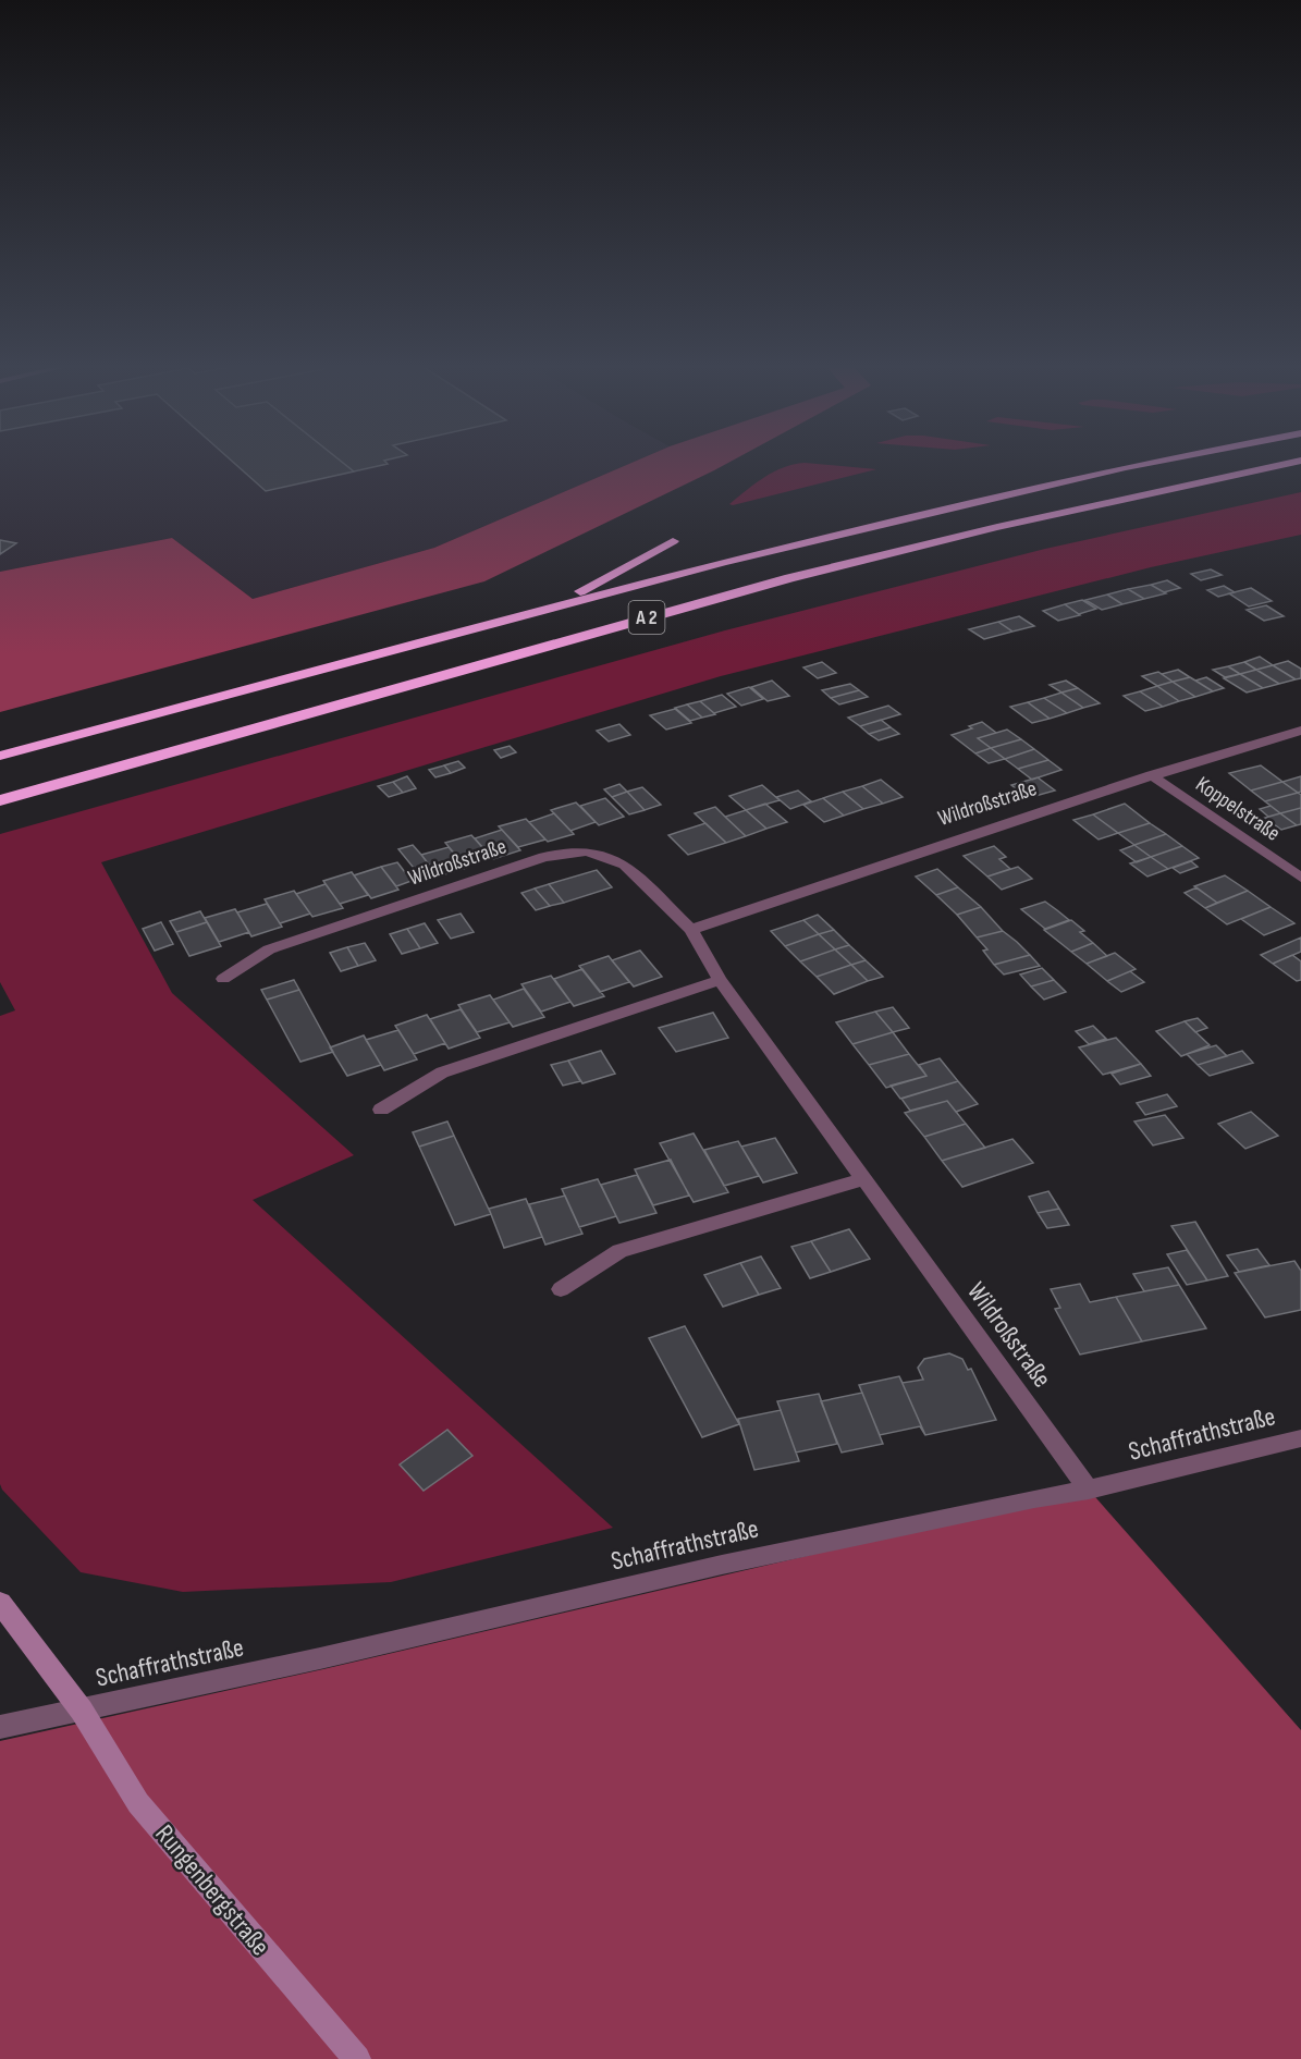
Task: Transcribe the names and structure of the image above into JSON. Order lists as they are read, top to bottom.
{
  "streets": {
    "highway": ["A 2"],
    "street": [
      "Wildroßstraße",
      "Koppelstraße",
      "Schaffrathstraße",
      "Rungenbergstraße"
    ]
  },
  "crossings": [
    ["Wildroßstraße", "Koppelstraße"],
    ["Wildroßstraße", "Schaffrathstraße"],
    ["Schaffrathstraße", "Rungenbergstraße"]
  ]
}
